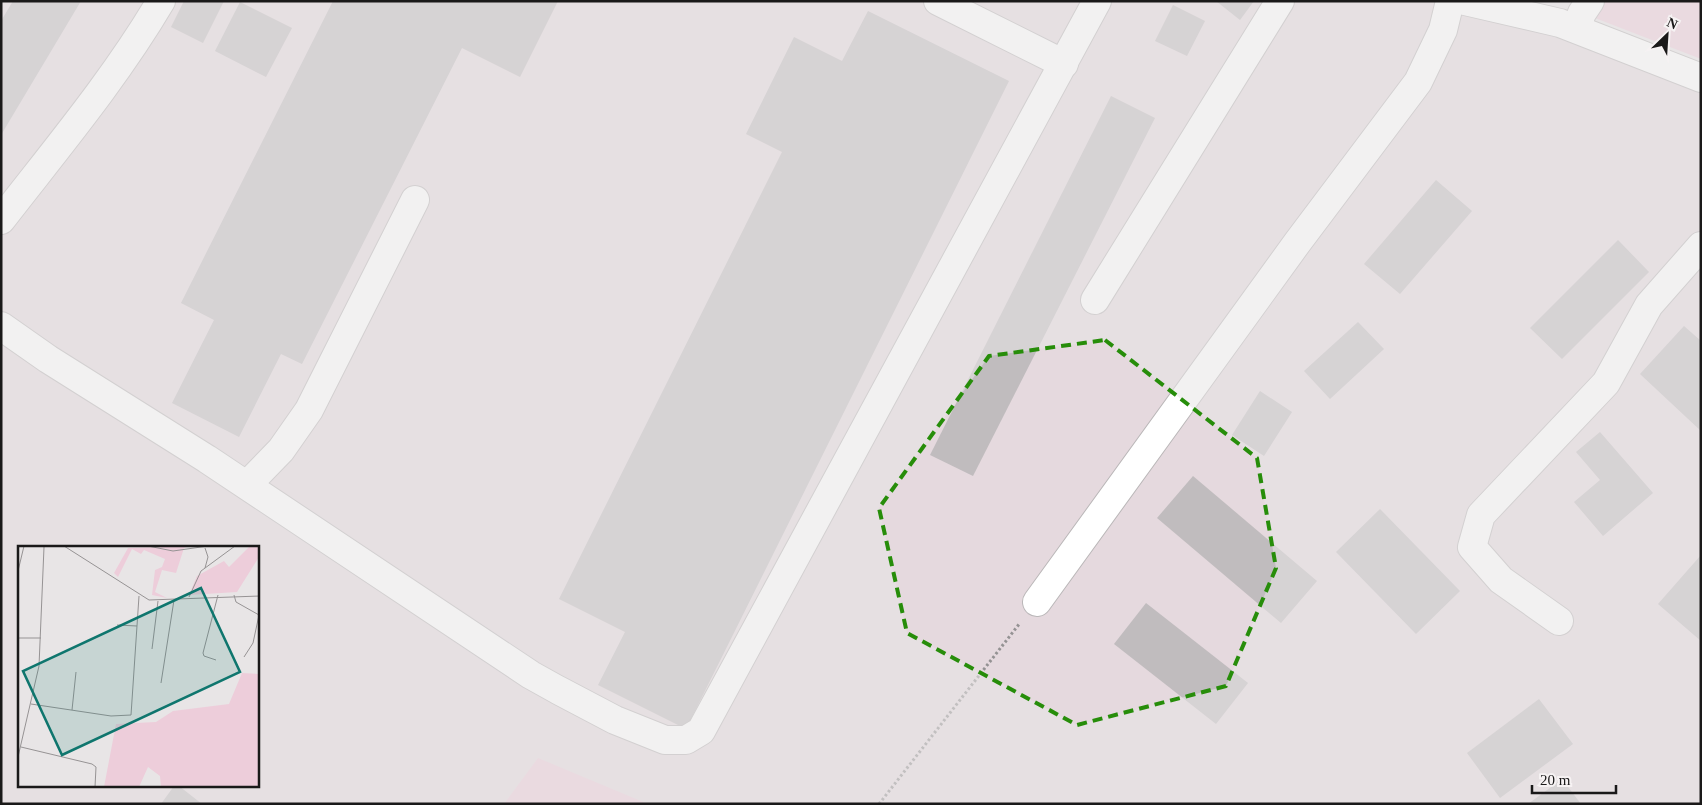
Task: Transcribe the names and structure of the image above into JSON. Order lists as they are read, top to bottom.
{
  "scale_bar": "20 m",
  "north": "top right"
}
